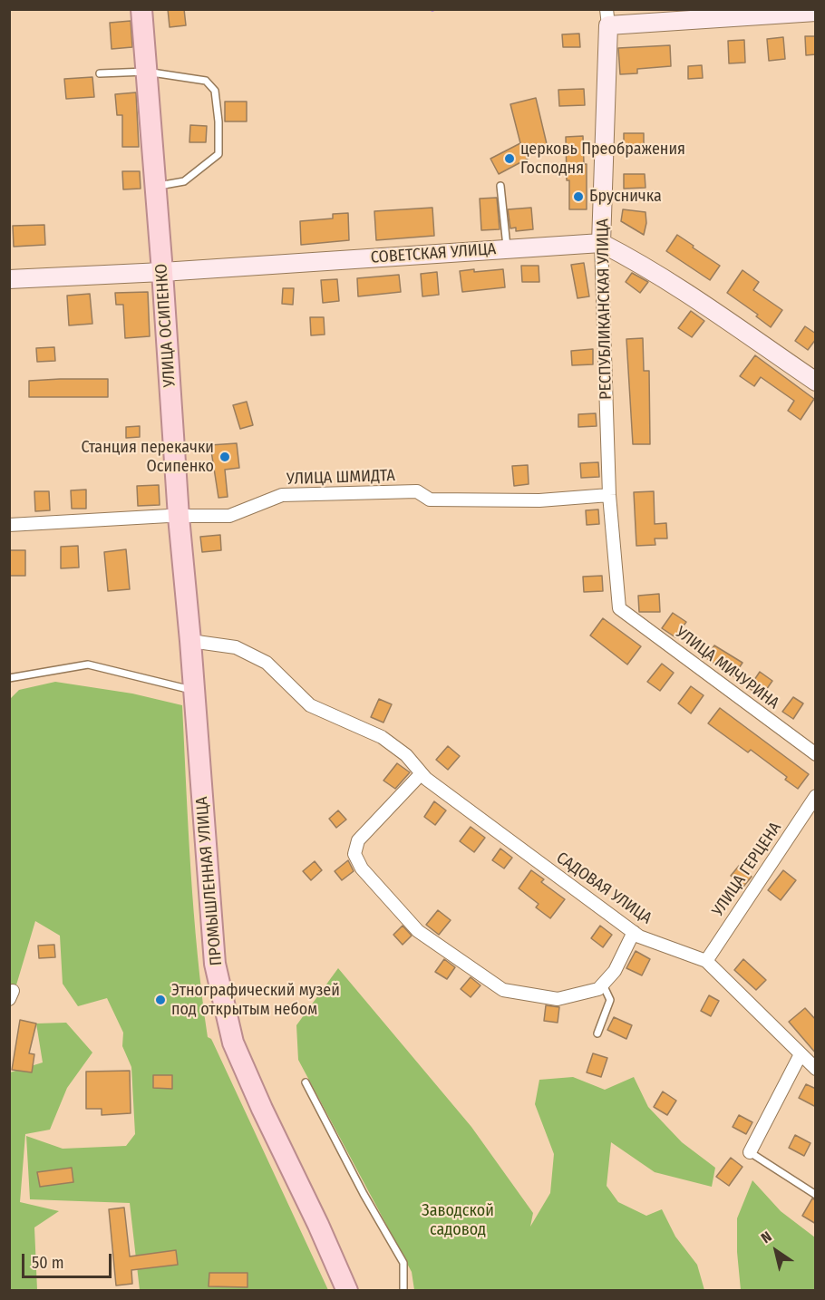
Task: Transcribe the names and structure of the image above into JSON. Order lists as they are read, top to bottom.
{
  "streets": {
    "main road": ["УЛИЦА ОСИПЕНКО", "ПРОМЫШЛЕННАЯ УЛИЦА"],
    "street": [
      "СОВЕТСКАЯ УЛИЦА",
      "РЕСПУБЛИКАНСКАЯ УЛИЦА",
      "УЛИЦА ШМИДТА",
      "УЛИЦА МИЧУРИНА",
      "УЛИЦА ГЕРЦЕНА",
      "САДОВАЯ УЛИЦА"
    ]
  },
  "crossings": [
    ["СОВЕТСКАЯ УЛИЦА", "РЕСПУБЛИКАНСКАЯ УЛИЦА"],
    ["СОВЕТСКАЯ УЛИЦА", "УЛИЦА ОСИПЕНКО"],
    ["РЕСПУБЛИКАНСКАЯ УЛИЦА", "УЛИЦА ШМИДТА"],
    ["РЕСПУБЛИКАНСКАЯ УЛИЦА", "УЛИЦА МИЧУРИНА"],
    ["УЛИЦА ОСИПЕНКО", "УЛИЦА ШМИДТА"],
    ["УЛИЦА ОСИПЕНКО", "ПРОМЫШЛЕННАЯ УЛИЦА"],
    ["УЛИЦА ОСИПЕНКО", "САДОВАЯ УЛИЦА"],
    ["УЛИЦА ГЕРЦЕНА", "САДОВАЯ УЛИЦА"],
    ["ПРОМЫШЛЕННАЯ УЛИЦА", "САДОВАЯ УЛИЦА"]
  ],
  "parks": ["Заводской садовод"],
  "places": [
    "церковь Преображения Господня",
    "Брусничка",
    "Станция перекачки Осипенко",
    "Этнографический музей под открытым небом"
  ],
  "scale_bar": "50 m",
  "north": "top left"
}
